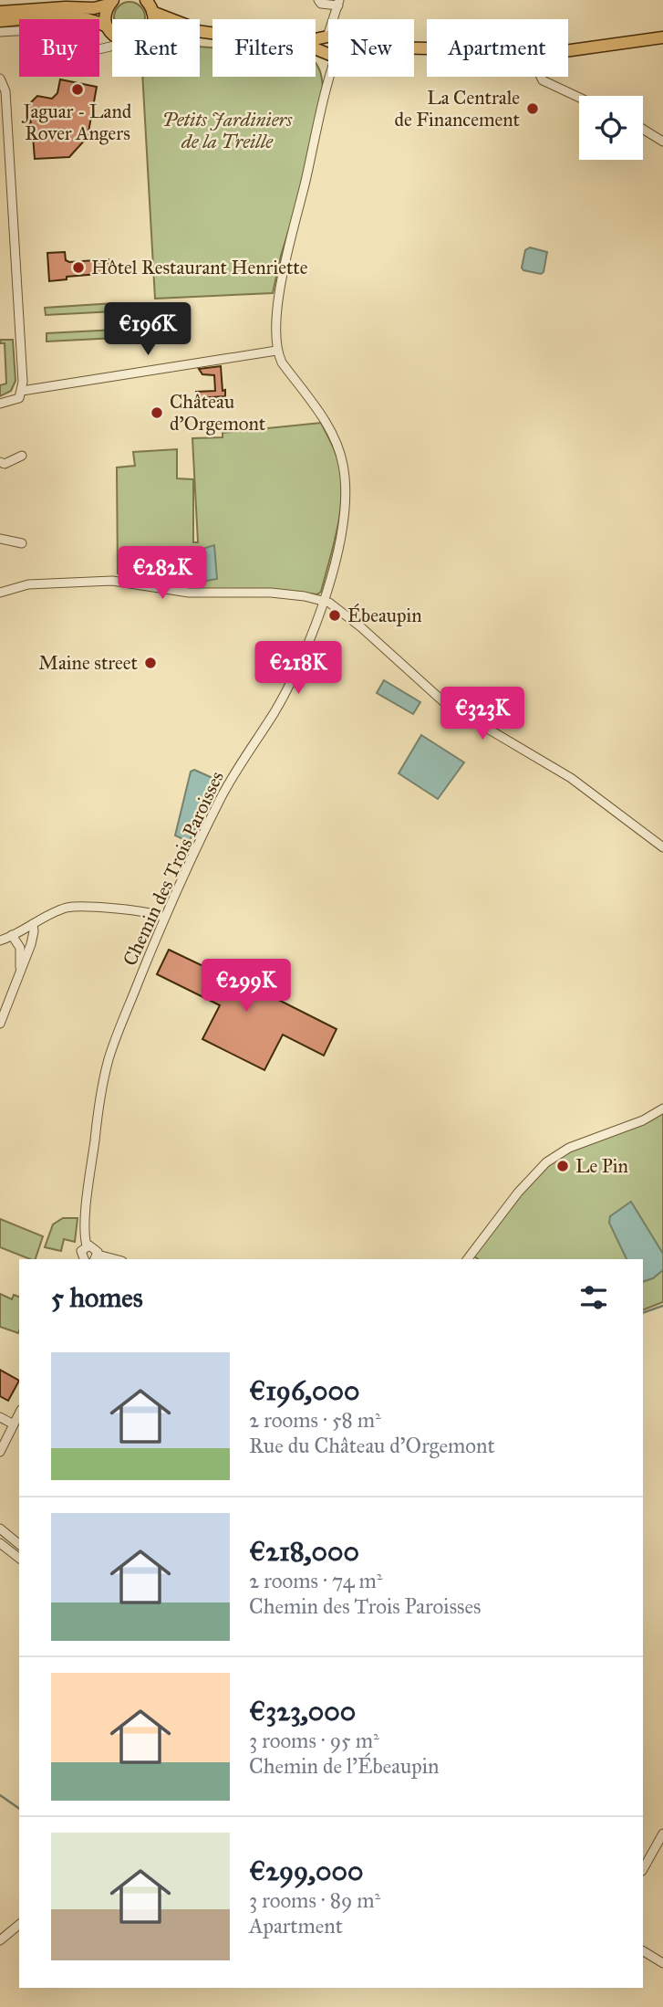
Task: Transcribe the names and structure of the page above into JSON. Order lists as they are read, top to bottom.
{
  "streets": {
    "street": ["Chemin des Trois Paroisses"]
  },
  "parks": ["Petits Jardiniers de la Treille"],
  "places": [
    "Jaguar - Land Rover Angers",
    "La Centrale de Financement",
    "Hôtel Restaurant Henriette",
    "Château d'Orgemont",
    "Ébeaupin",
    "Maine street",
    "Le Pin"
  ],
  "page": {
    "chip": [
      "Buy",
      "Rent",
      "Filters",
      "New",
      "Apartment"
    ],
    "price": [
      "€196K",
      "€282K",
      "€218K",
      "€323K",
      "€299K"
    ],
    "heading": "5 homes",
    "list": [
      {
        "name": "€196,000",
        "note": "2 rooms · 58 m² · Rue du Château d'Orgemont"
      },
      {
        "name": "€218,000",
        "note": "2 rooms · 74 m² · Chemin des Trois Paroisses"
      },
      {
        "name": "€323,000",
        "note": "3 rooms · 95 m² · Chemin de l'Ébeaupin"
      },
      {
        "name": "€299,000",
        "note": "3 rooms · 89 m² · Apartment"
      }
    ]
  }
}
